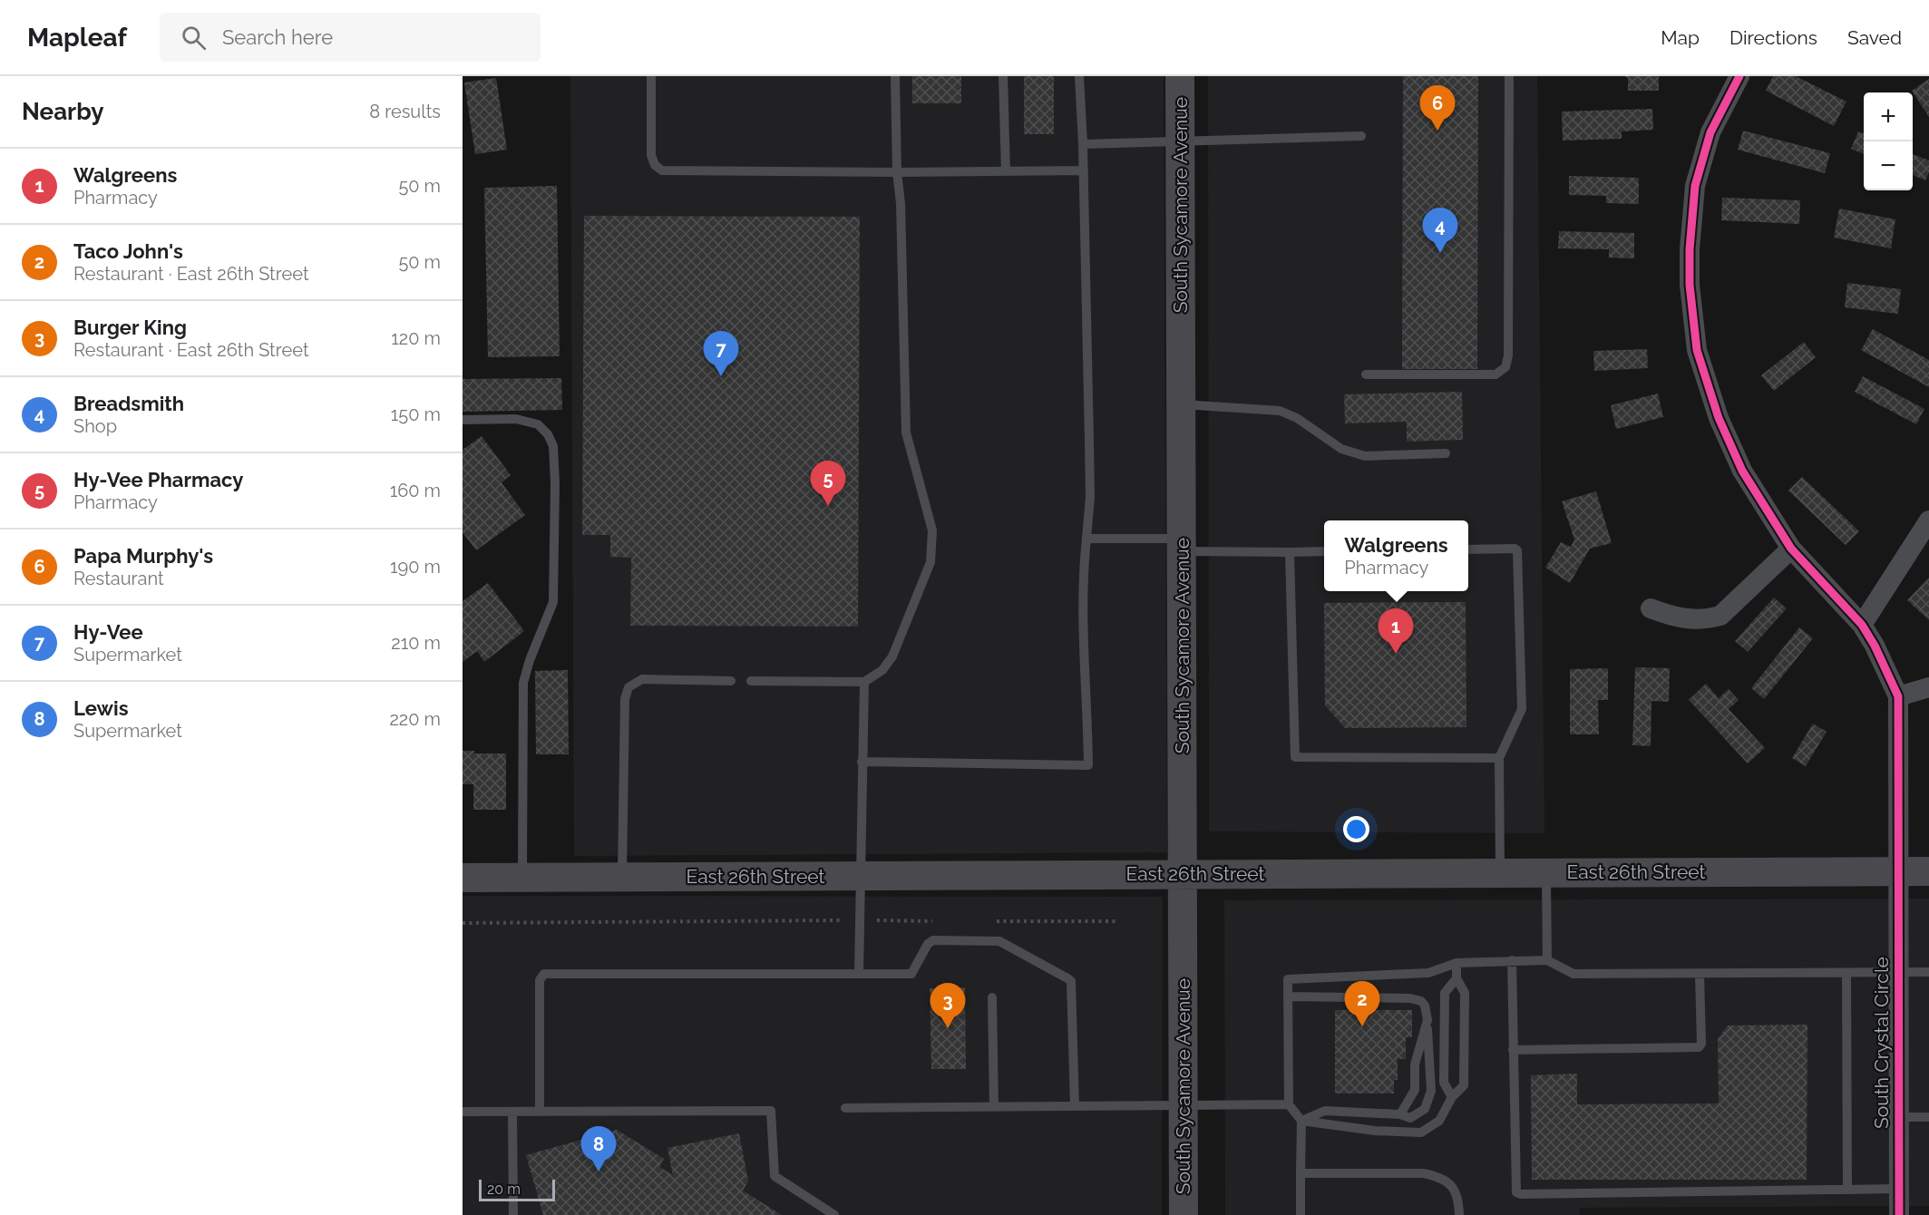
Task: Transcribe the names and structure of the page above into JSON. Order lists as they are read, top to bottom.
{
  "streets": {
    "main road": ["South Sycamore Avenue", "East 26th Street"],
    "street": ["South Crystal Circle"]
  },
  "crossings": [
    ["South Sycamore Avenue", "East 26th Street"],
    ["East 26th Street", "South Crystal Circle"]
  ],
  "scale_bar": "20 m",
  "page": {
    "header": "Mapleaf",
    "search": "Search here",
    "nav": ["Map", "Directions", "Saved"],
    "heading": ["Nearby", "8 results"],
    "pins": [
      "6",
      "4",
      "7",
      "5",
      "1",
      "2",
      "3",
      "8"
    ],
    "map_buttons": ["+", "−"],
    "list": [
      {
        "mark": "1",
        "name": "Walgreens",
        "note": "Pharmacy",
        "value": "50 m"
      },
      {
        "mark": "2",
        "name": "Taco John's",
        "note": "Restaurant · East 26th Street",
        "value": "50 m"
      },
      {
        "mark": "3",
        "name": "Burger King",
        "note": "Restaurant · East 26th Street",
        "value": "120 m"
      },
      {
        "mark": "4",
        "name": "Breadsmith",
        "note": "Shop",
        "value": "150 m"
      },
      {
        "mark": "5",
        "name": "Hy-Vee Pharmacy",
        "note": "Pharmacy",
        "value": "160 m"
      },
      {
        "mark": "6",
        "name": "Papa Murphy's",
        "note": "Restaurant",
        "value": "190 m"
      },
      {
        "mark": "7",
        "name": "Hy-Vee",
        "note": "Supermarket",
        "value": "210 m"
      },
      {
        "mark": "8",
        "name": "Lewis",
        "note": "Supermarket",
        "value": "220 m"
      }
    ],
    "popup": ["Walgreens", "Pharmacy"],
    "scale": "20 m"
  }
}
